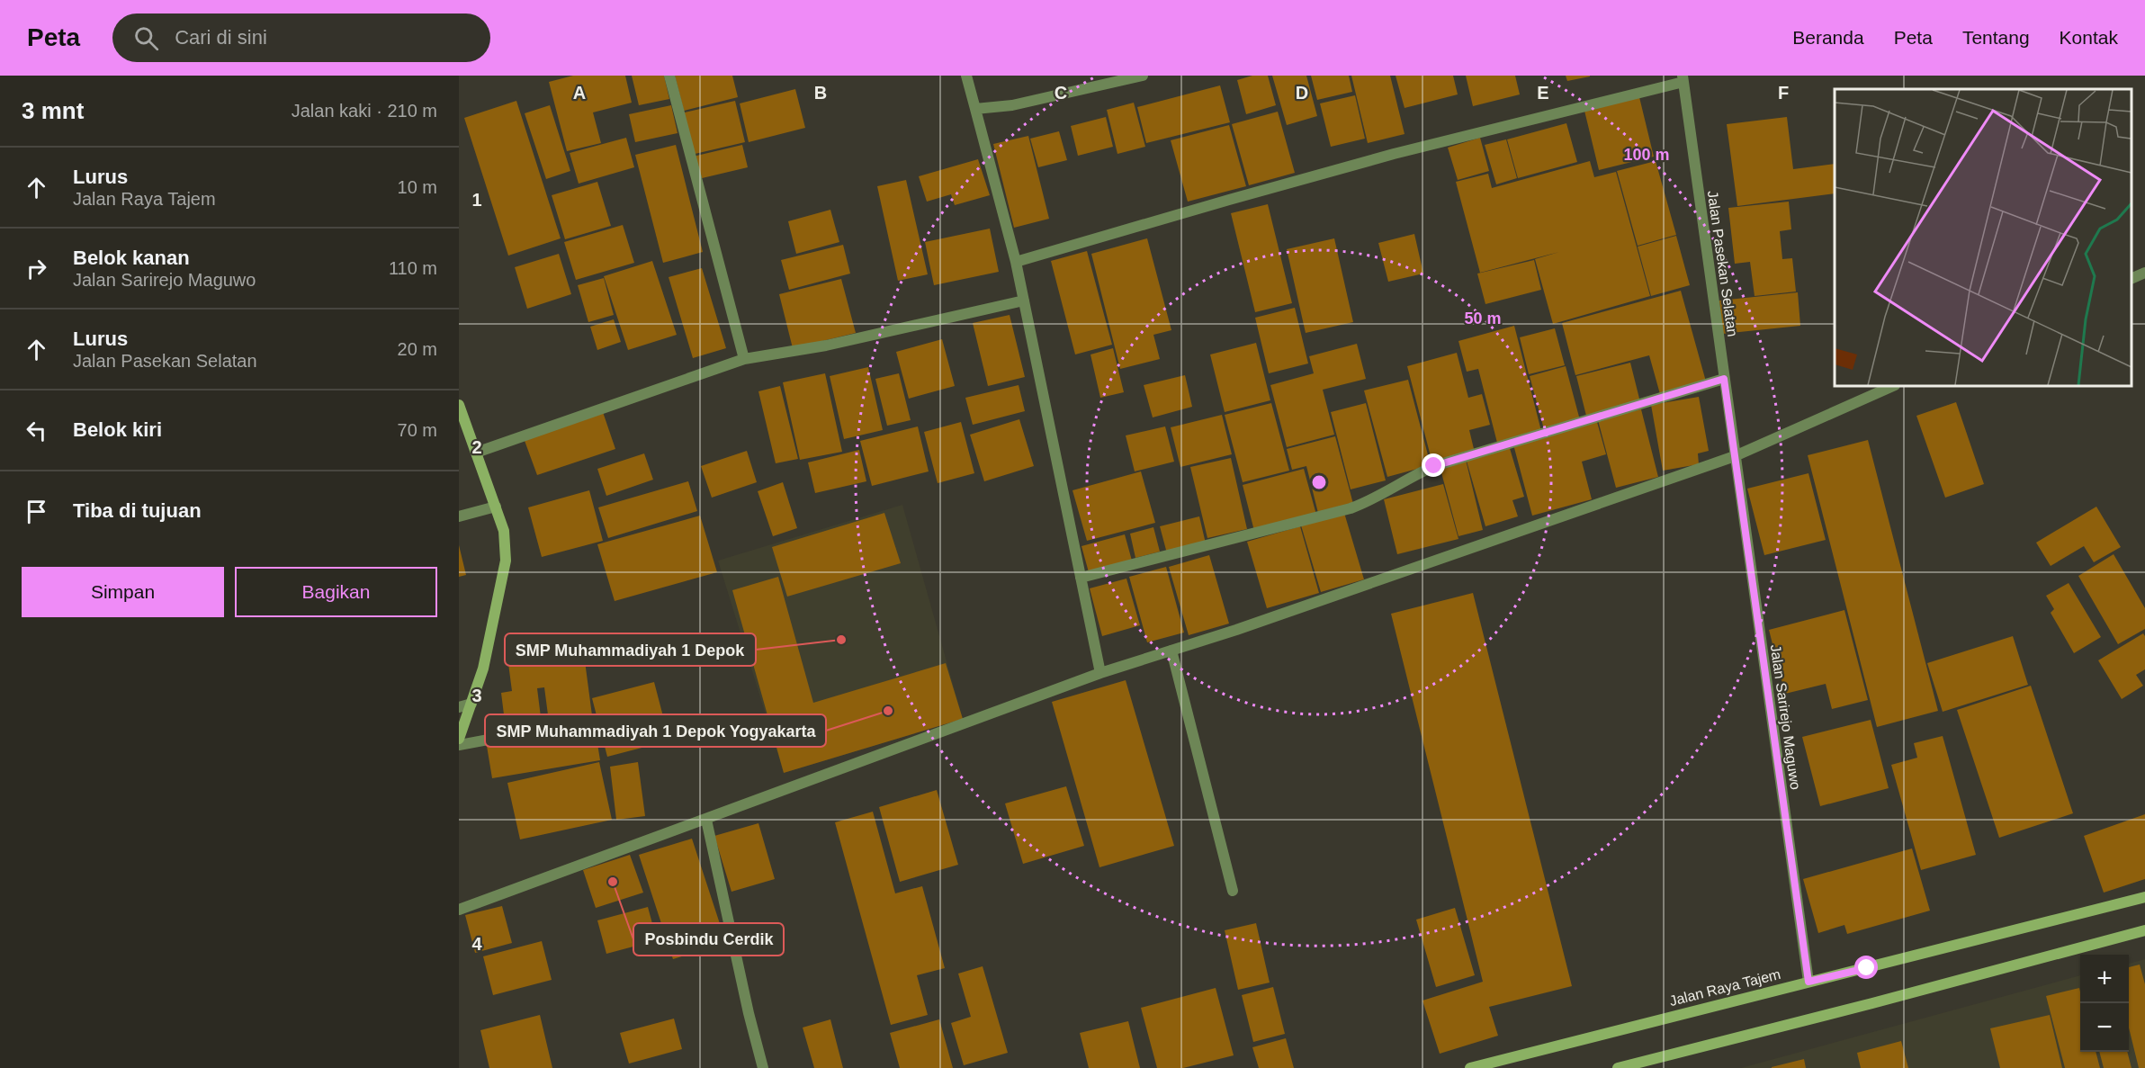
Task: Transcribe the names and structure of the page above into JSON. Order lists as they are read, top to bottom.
{
  "streets": {
    "main road": ["Jalan Raya Tajem"],
    "street": ["Jalan Pasekan Selatan", "Jalan Sarirejo Maguwo"]
  },
  "crossings": [
    ["Jalan Pasekan Selatan", "Jalan Sarirejo Maguwo"],
    ["Jalan Sarirejo Maguwo", "Jalan Raya Tajem"]
  ],
  "places": ["SMP Muhammadiyah 1 Depok", "SMP Muhammadiyah 1 Depok Yogyakarta", "Posbindu Cerdik"],
  "page": {
    "header": "Peta",
    "search": "Cari di sini",
    "nav": [
      "Beranda",
      "Peta",
      "Tentang",
      "Kontak"
    ],
    "heading": ["3 mnt", "Jalan kaki · 210 m"],
    "list": [
      ["Lurus", "Jalan Raya Tajem", "10 m"],
      ["Belok kanan", "Jalan Sarirejo Maguwo", "110 m"],
      ["Lurus", "Jalan Pasekan Selatan", "20 m"],
      ["Belok kiri", "70 m"],
      "Tiba di tujuan"
    ],
    "buttons": ["Simpan", "Bagikan"],
    "map_buttons": ["+", "−"]
  },
  "grid": {
    "columns": [
      "A",
      "B",
      "C",
      "D",
      "E",
      "F"
    ],
    "rows": [
      "1",
      "2",
      "3",
      "4"
    ]
  },
  "rings": ["100 m", "50 m"]
}
